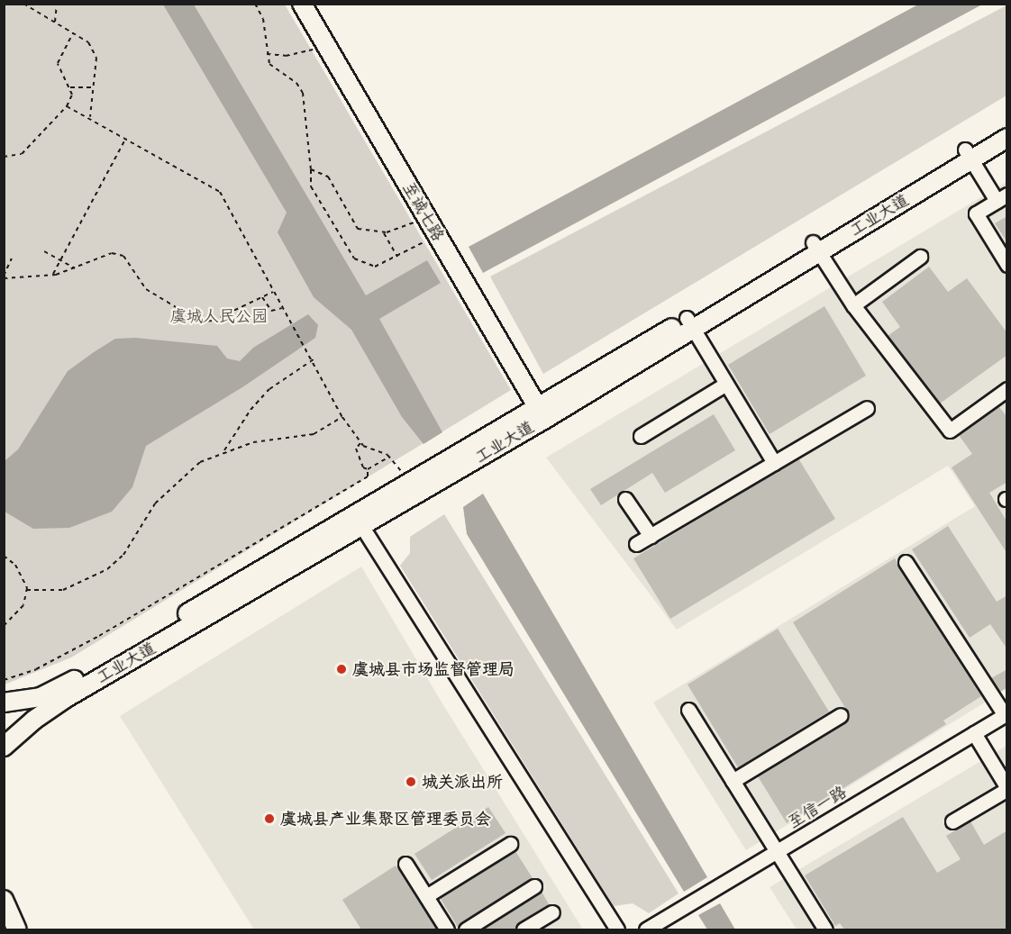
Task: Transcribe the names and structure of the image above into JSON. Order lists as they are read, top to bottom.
{
  "streets": {
    "main road": ["至诚七路", "工业大道"],
    "street": ["至信一路"]
  },
  "crossings": [
    ["至诚七路", "工业大道"]
  ],
  "parks": ["虞城人民公园"],
  "places": ["虞城县市场监督管理局", "城关派出所", "虞城县产业集聚区管理委员会"]
}
